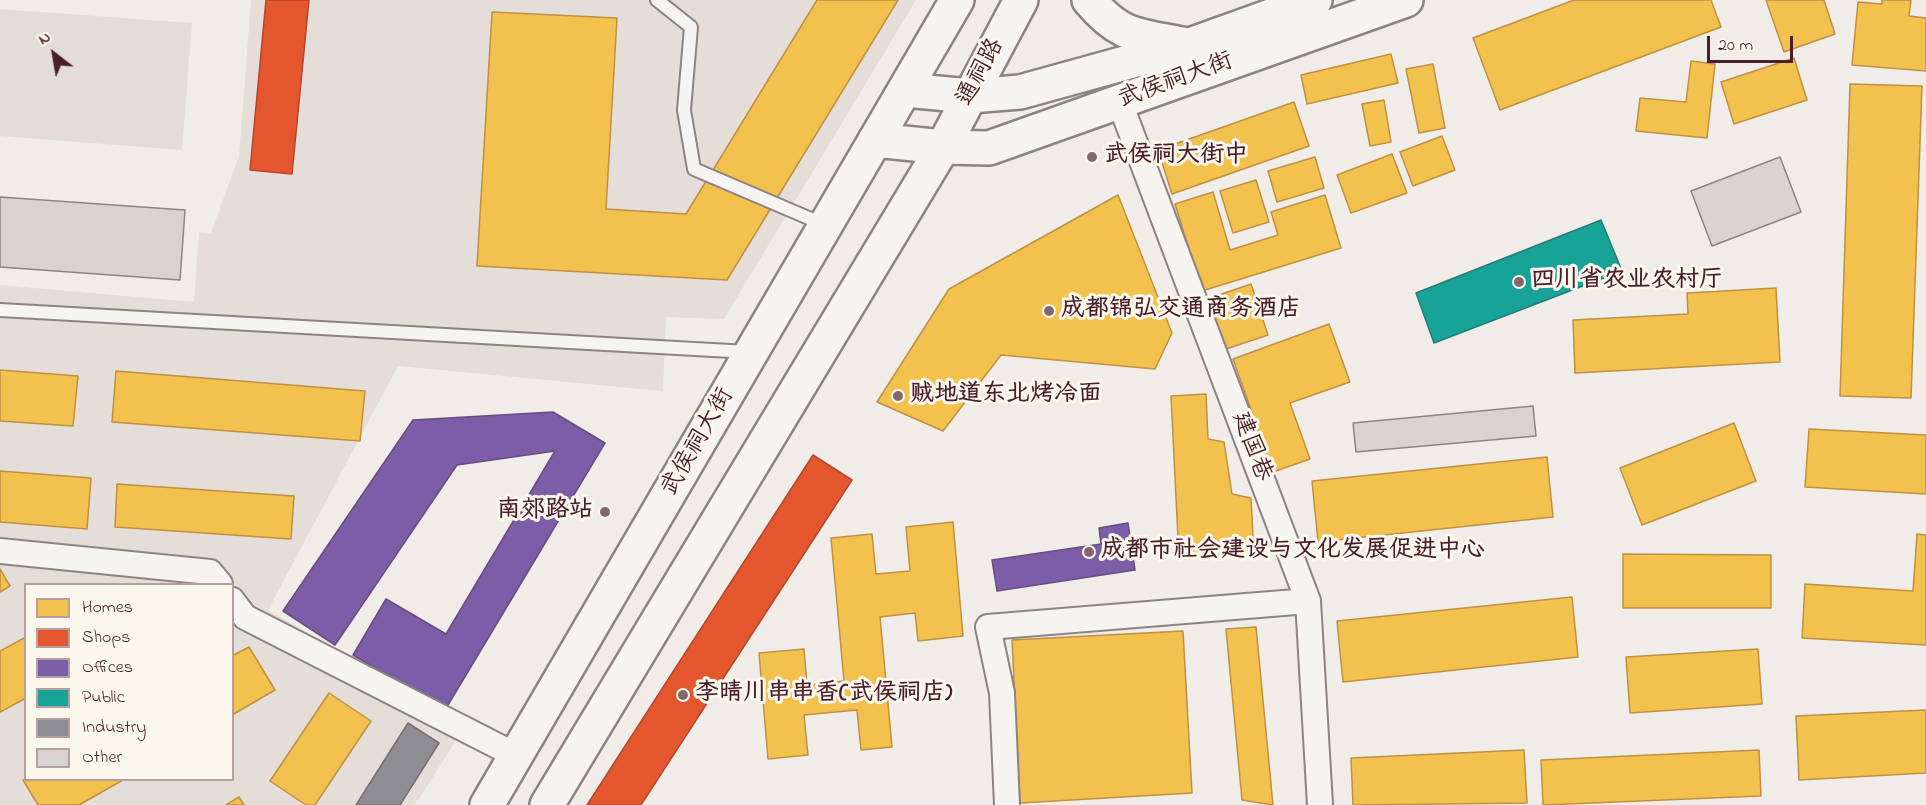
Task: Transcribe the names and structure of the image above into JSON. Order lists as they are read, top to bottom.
{
  "streets": {
    "main road": ["通祠路", "武侯祠大街"],
    "street": ["建国巷"]
  },
  "crossings": [
    ["通祠路", "武侯祠大街"],
    ["武侯祠大街", "建国巷"]
  ],
  "places": [
    "武侯祠大街中",
    "四川省农业农村厅",
    "成都锦弘交通商务酒店",
    "贼地道东北烤冷面",
    "南郊路站",
    "成都市社会建设与文化发展促进中心",
    "李晴川串串香(武侯祠店)"
  ],
  "legend": [
    "Homes",
    "Shops",
    "Offices",
    "Public",
    "Industry",
    "Other"
  ],
  "scale_bar": "20 m",
  "north": "top left"
}
